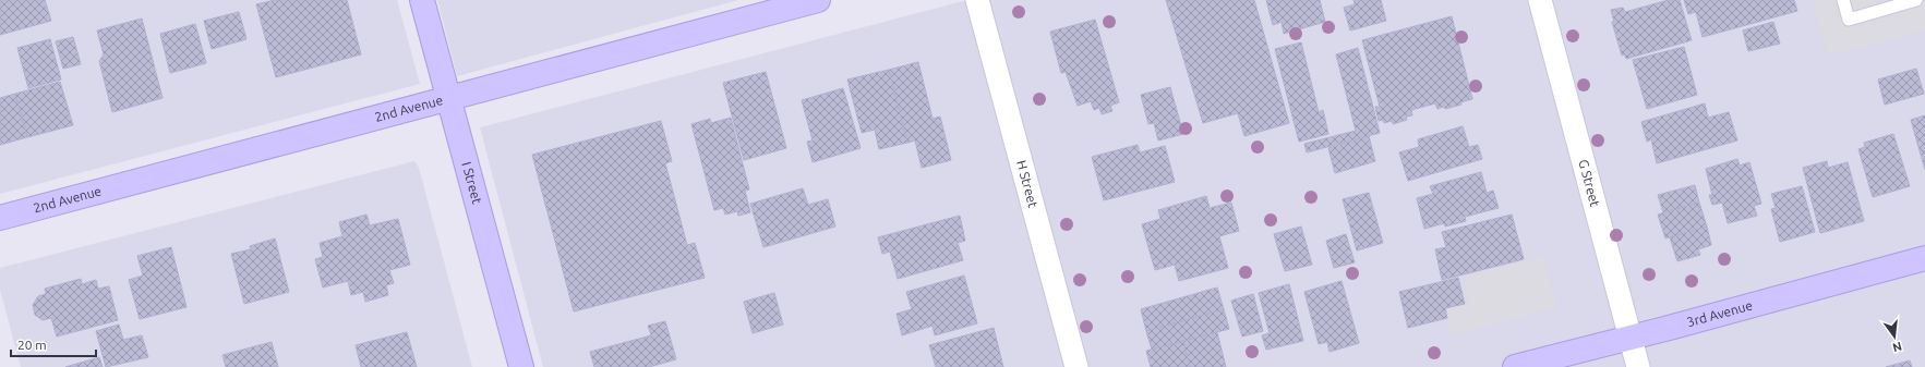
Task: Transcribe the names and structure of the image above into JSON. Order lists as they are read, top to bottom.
{
  "streets": {
    "street": [
      "2nd Avenue",
      "G Street",
      "I Street",
      "H Street",
      "3rd Avenue"
    ]
  },
  "crossings": [
    ["2nd Avenue", "I Street"],
    ["G Street", "3rd Avenue"]
  ],
  "scale_bar": "20 m",
  "north": "bottom"
}
